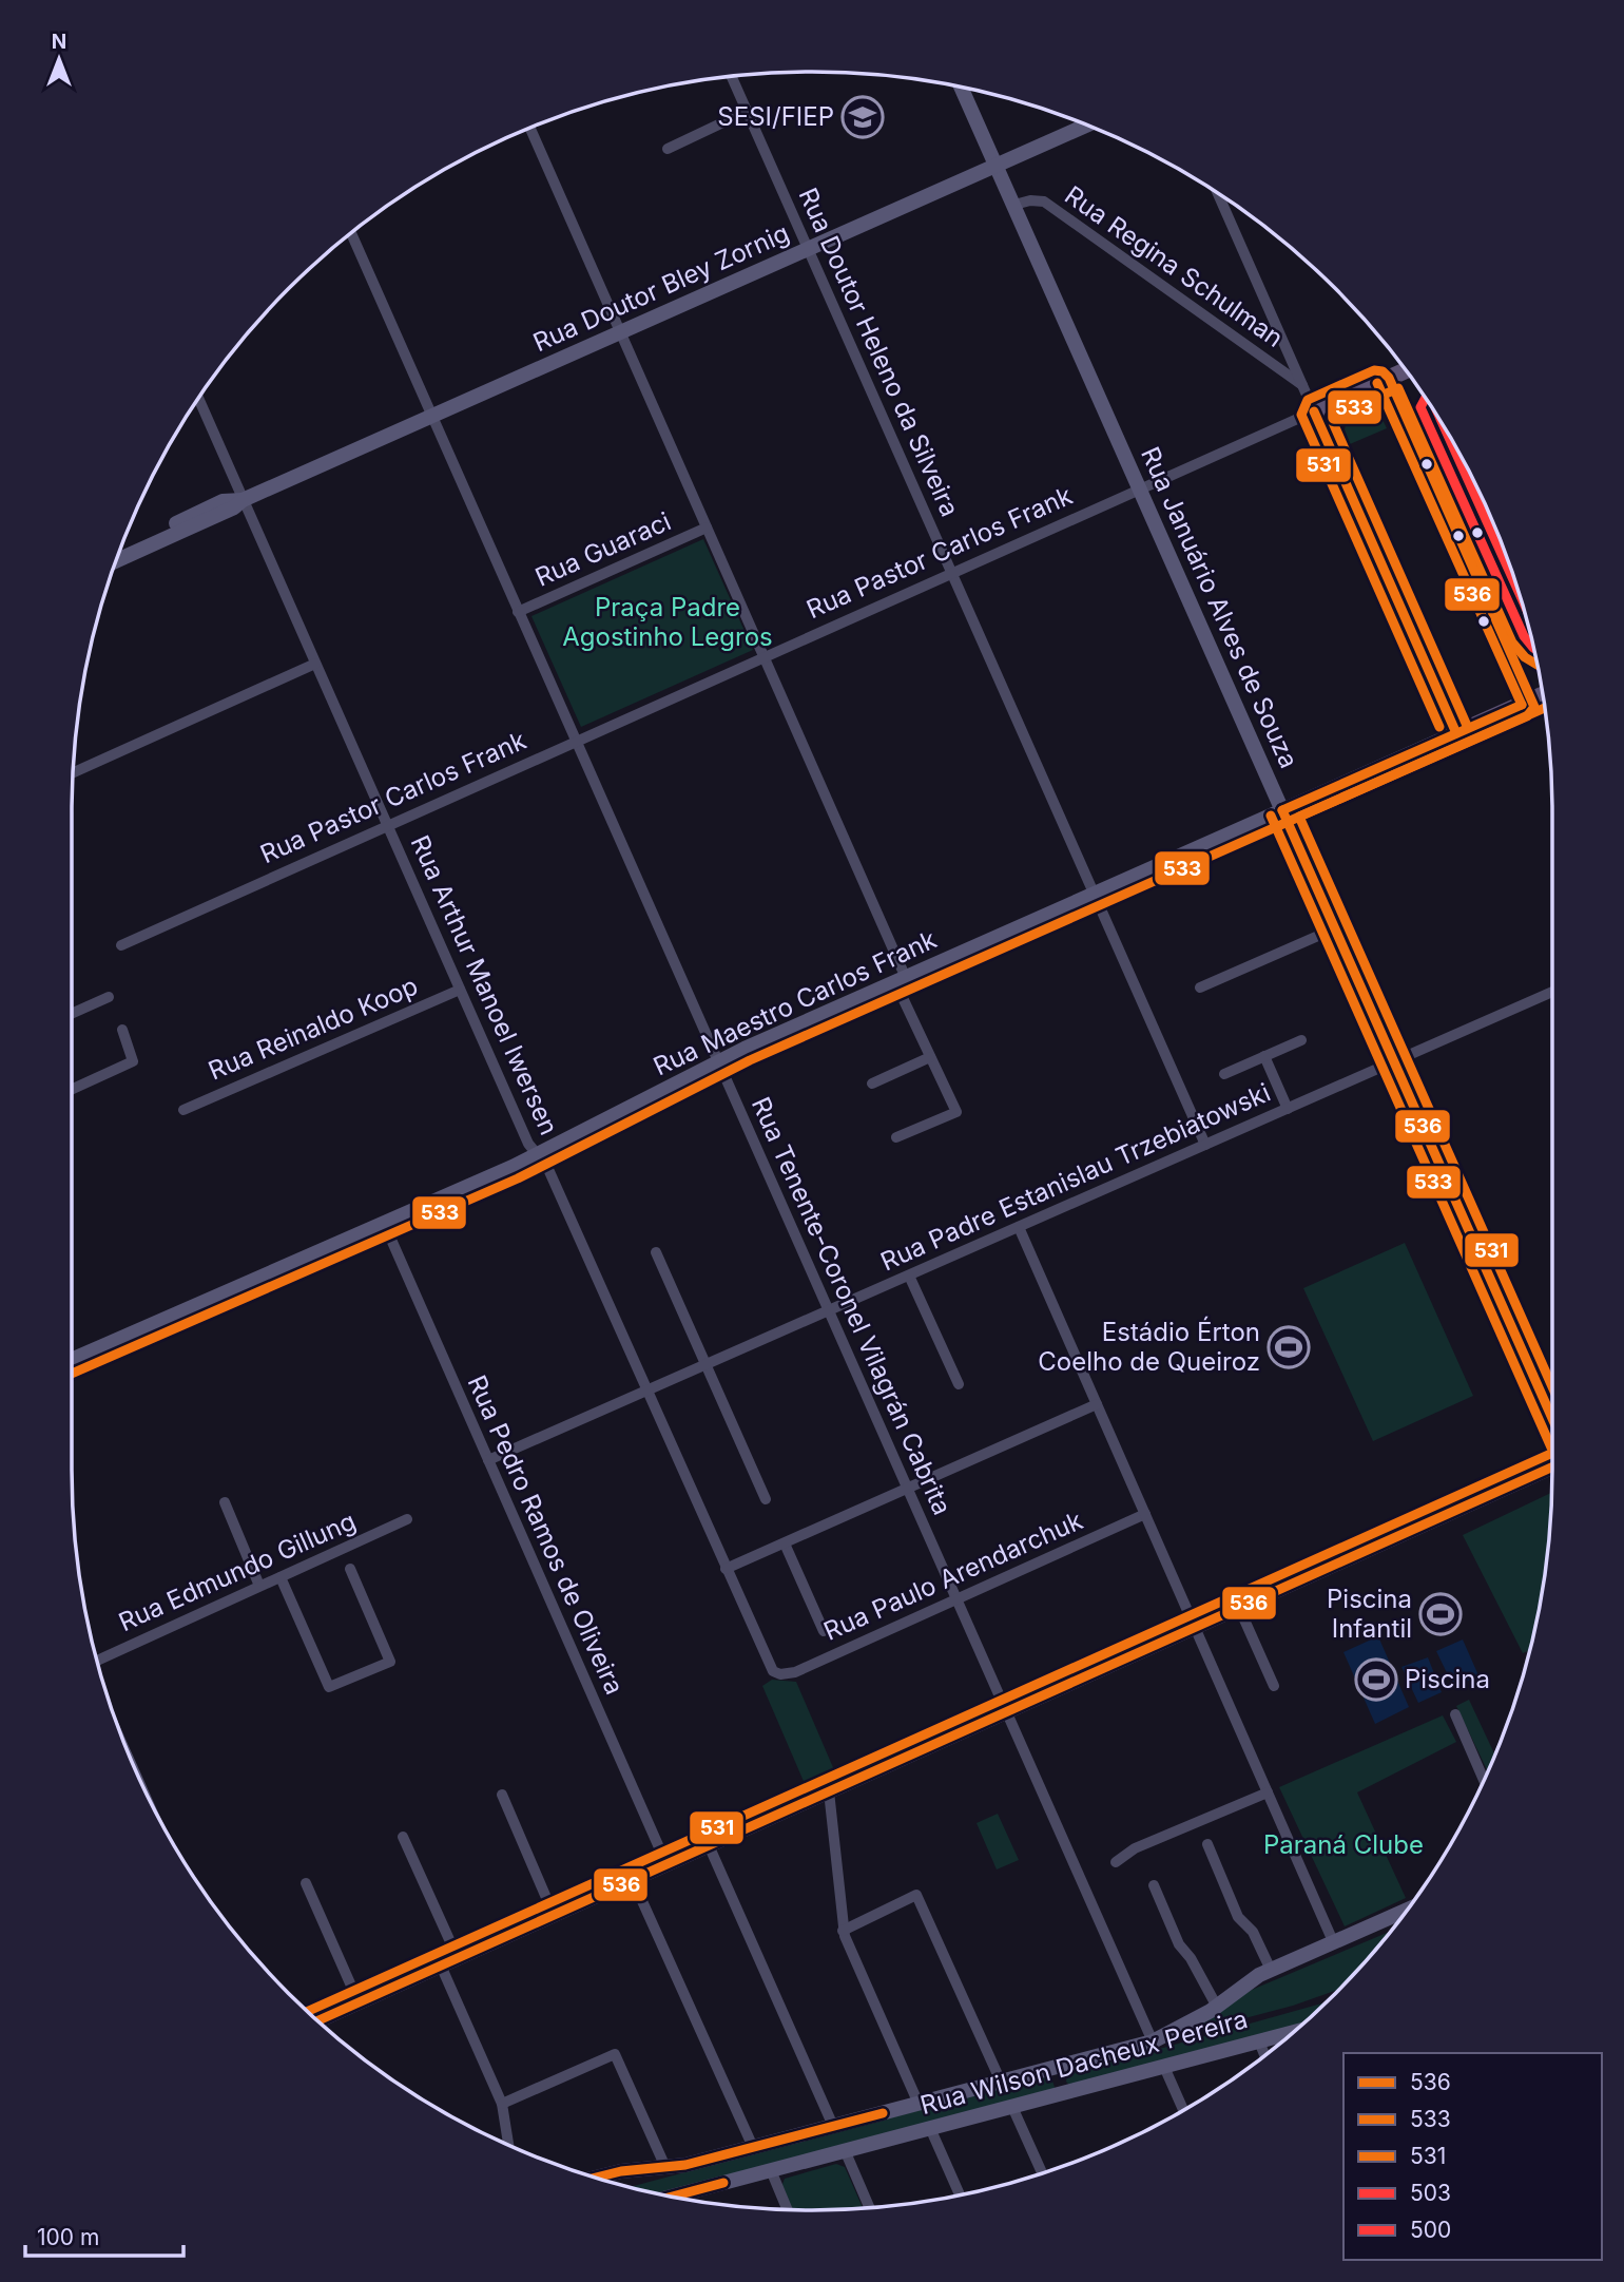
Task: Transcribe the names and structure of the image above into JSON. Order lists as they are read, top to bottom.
{
  "streets": {
    "main road": [
      "Rua Doutor Bley Zornig",
      "Rua Pastor Carlos Frank",
      "Rua Januário Alves de Souza",
      "Rua Maestro Carlos Frank",
      "Rua Wilson Dacheux Pereira"
    ],
    "street": [
      "Rua Regina Schulman",
      "Rua Doutor Heleno da Silveira",
      "Rua Guaraci",
      "Rua Arthur Manoel Iwersen",
      "Rua Reinaldo Koop",
      "Rua Padre Estanislau Trzebiatowski",
      "Rua Tenente-Coronel Vilagrán Cabrita",
      "Rua Pedro Ramos de Oliveira",
      "Rua Edmundo Gillung",
      "Rua Paulo Arendarchuk"
    ]
  },
  "crossings": [
    ["Rua Regina Schulman", "Rua Januário Alves de Souza"],
    ["Rua Doutor Bley Zornig", "Rua Doutor Heleno da Silveira"],
    ["Rua Doutor Bley Zornig", "Rua Januário Alves de Souza"],
    ["Rua Doutor Bley Zornig", "Rua Arthur Manoel Iwersen"],
    ["Rua Doutor Bley Zornig", "Rua Tenente-Coronel Vilagrán Cabrita"],
    ["Rua Doutor Heleno da Silveira", "Rua Pastor Carlos Frank"],
    ["Rua Doutor Heleno da Silveira", "Rua Maestro Carlos Frank"],
    ["Rua Doutor Heleno da Silveira", "Rua Padre Estanislau Trzebiatowski"],
    ["Rua Guaraci", "Rua Tenente-Coronel Vilagrán Cabrita"],
    ["Rua Pastor Carlos Frank", "Rua Januário Alves de Souza"],
    ["Rua Pastor Carlos Frank", "Rua Arthur Manoel Iwersen"],
    ["Rua Pastor Carlos Frank", "Rua Tenente-Coronel Vilagrán Cabrita"],
    ["Rua Januário Alves de Souza", "Rua Maestro Carlos Frank"],
    ["Rua Januário Alves de Souza", "Rua Padre Estanislau Trzebiatowski"],
    ["Rua Arthur Manoel Iwersen", "Rua Maestro Carlos Frank"],
    ["Rua Arthur Manoel Iwersen", "Rua Reinaldo Koop"],
    ["Rua Arthur Manoel Iwersen", "Rua Padre Estanislau Trzebiatowski"],
    ["Rua Arthur Manoel Iwersen", "Rua Paulo Arendarchuk"],
    ["Rua Maestro Carlos Frank", "Rua Tenente-Coronel Vilagrán Cabrita"],
    ["Rua Maestro Carlos Frank", "Rua Pedro Ramos de Oliveira"],
    ["Rua Padre Estanislau Trzebiatowski", "Rua Tenente-Coronel Vilagrán Cabrita"],
    ["Rua Padre Estanislau Trzebiatowski", "Rua Pedro Ramos de Oliveira"],
    ["Rua Tenente-Coronel Vilagrán Cabrita", "Rua Paulo Arendarchuk"],
    ["Rua Tenente-Coronel Vilagrán Cabrita", "Rua Wilson Dacheux Pereira"]
  ],
  "parks": ["Praça Padre Agostinho Legros", "Paraná Clube"],
  "places": {
    "school or university": ["SESI/FIEP"],
    "sports": ["Estádio Érton Coelho de Queiroz", "Piscina Infantil", "Piscina"]
  },
  "lines": [
    "transit line 531",
    "transit line 536",
    "transit line 533",
    "transit line 503",
    "transit line 500"
  ],
  "legend": [
    "536",
    "533",
    "531",
    "503",
    "500"
  ],
  "scale_bar": "100 m",
  "north": "top"
}
